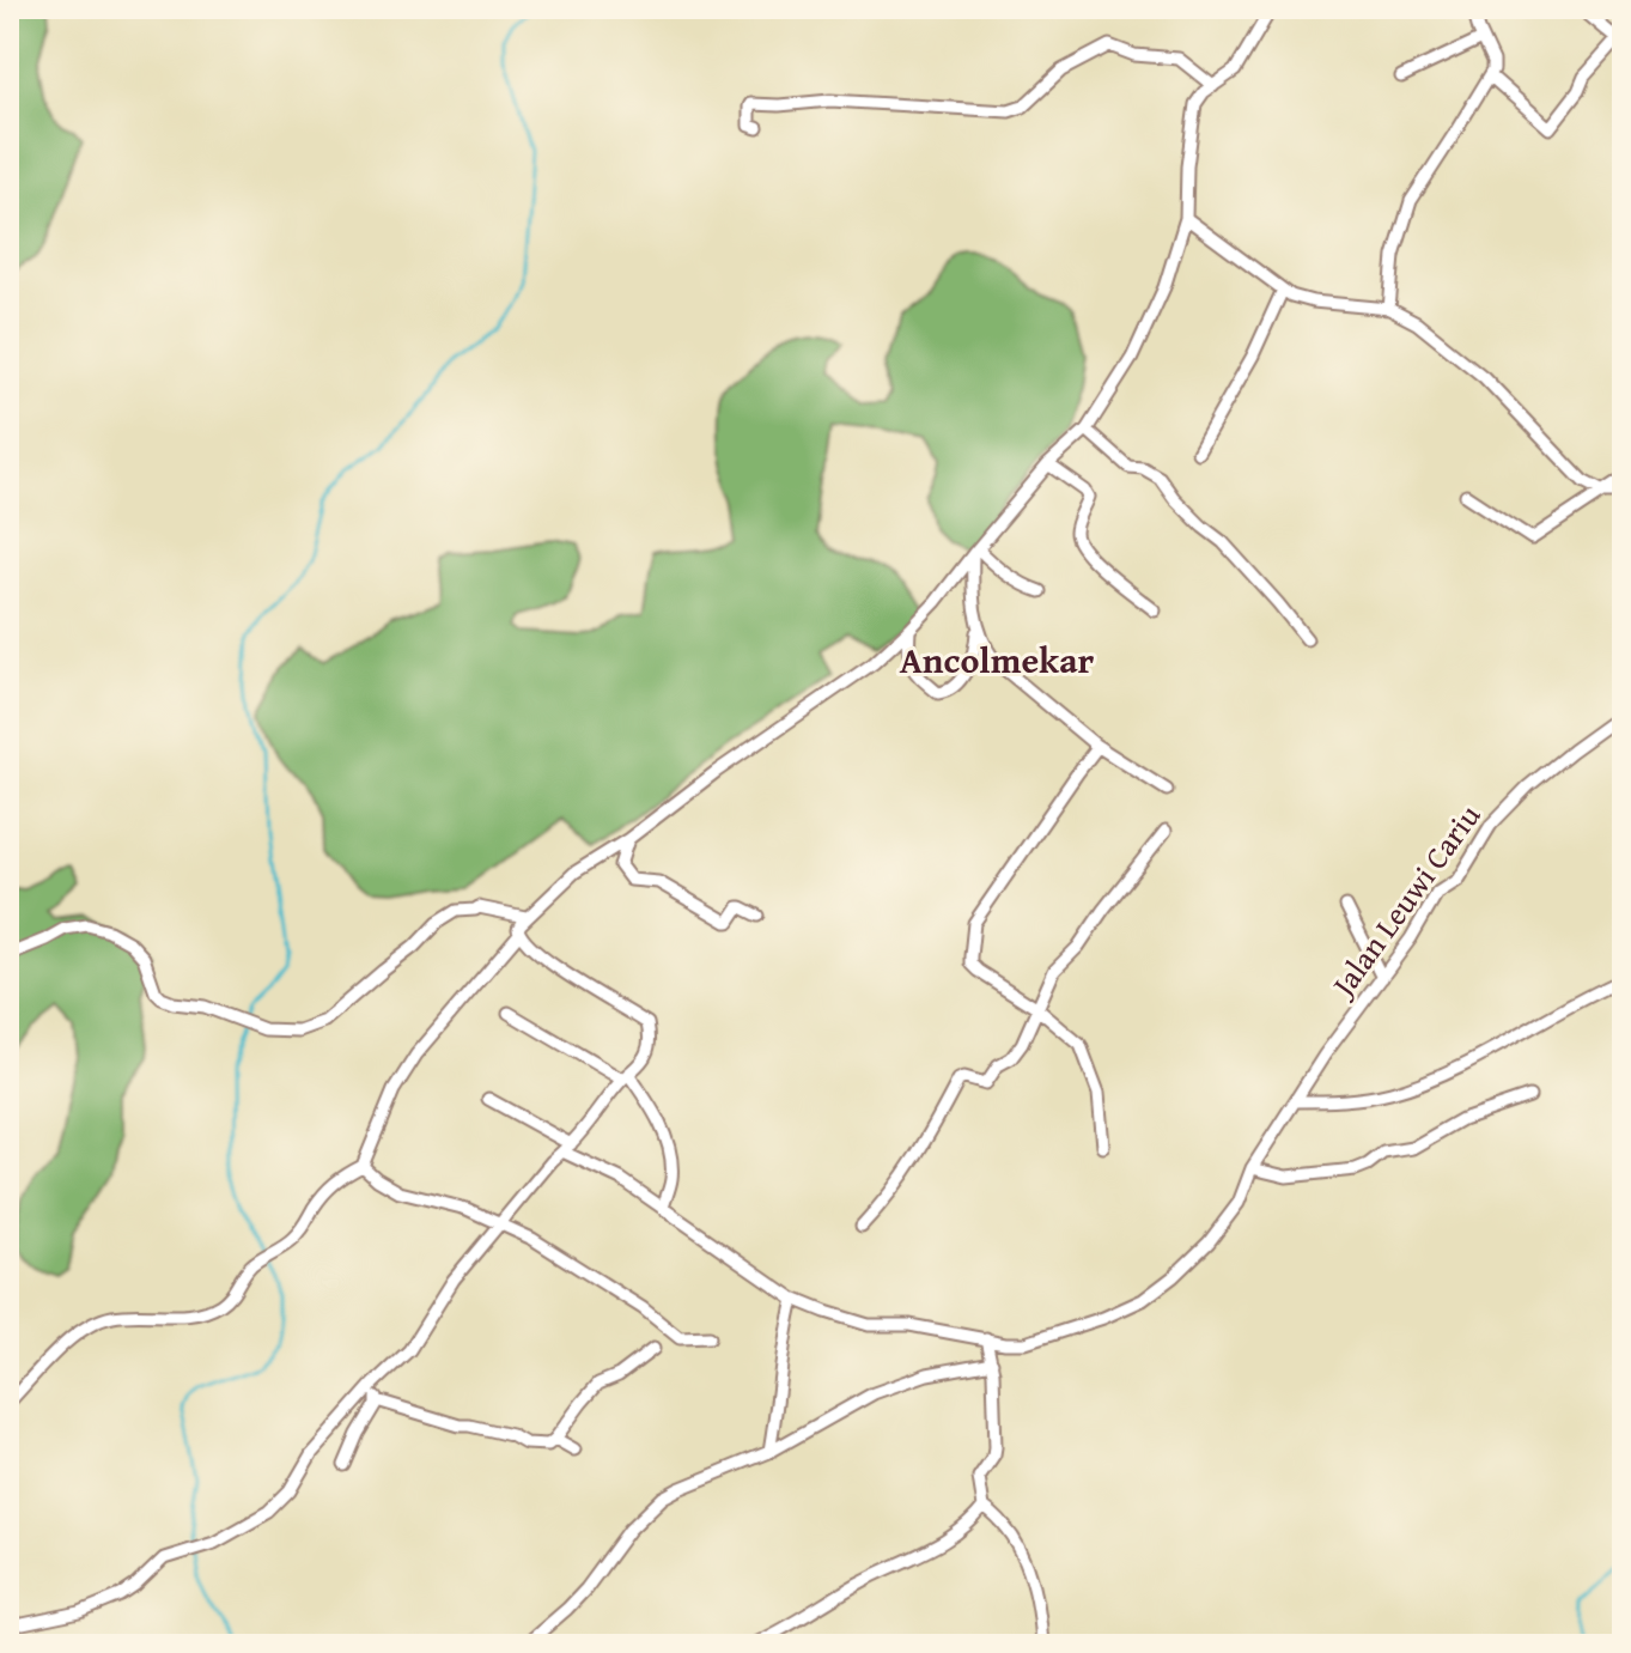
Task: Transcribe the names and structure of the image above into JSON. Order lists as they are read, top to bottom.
{
  "streets": {
    "street": ["Jalan Leuwi Cariu"]
  },
  "districts": ["Ancolmekar"]
}
